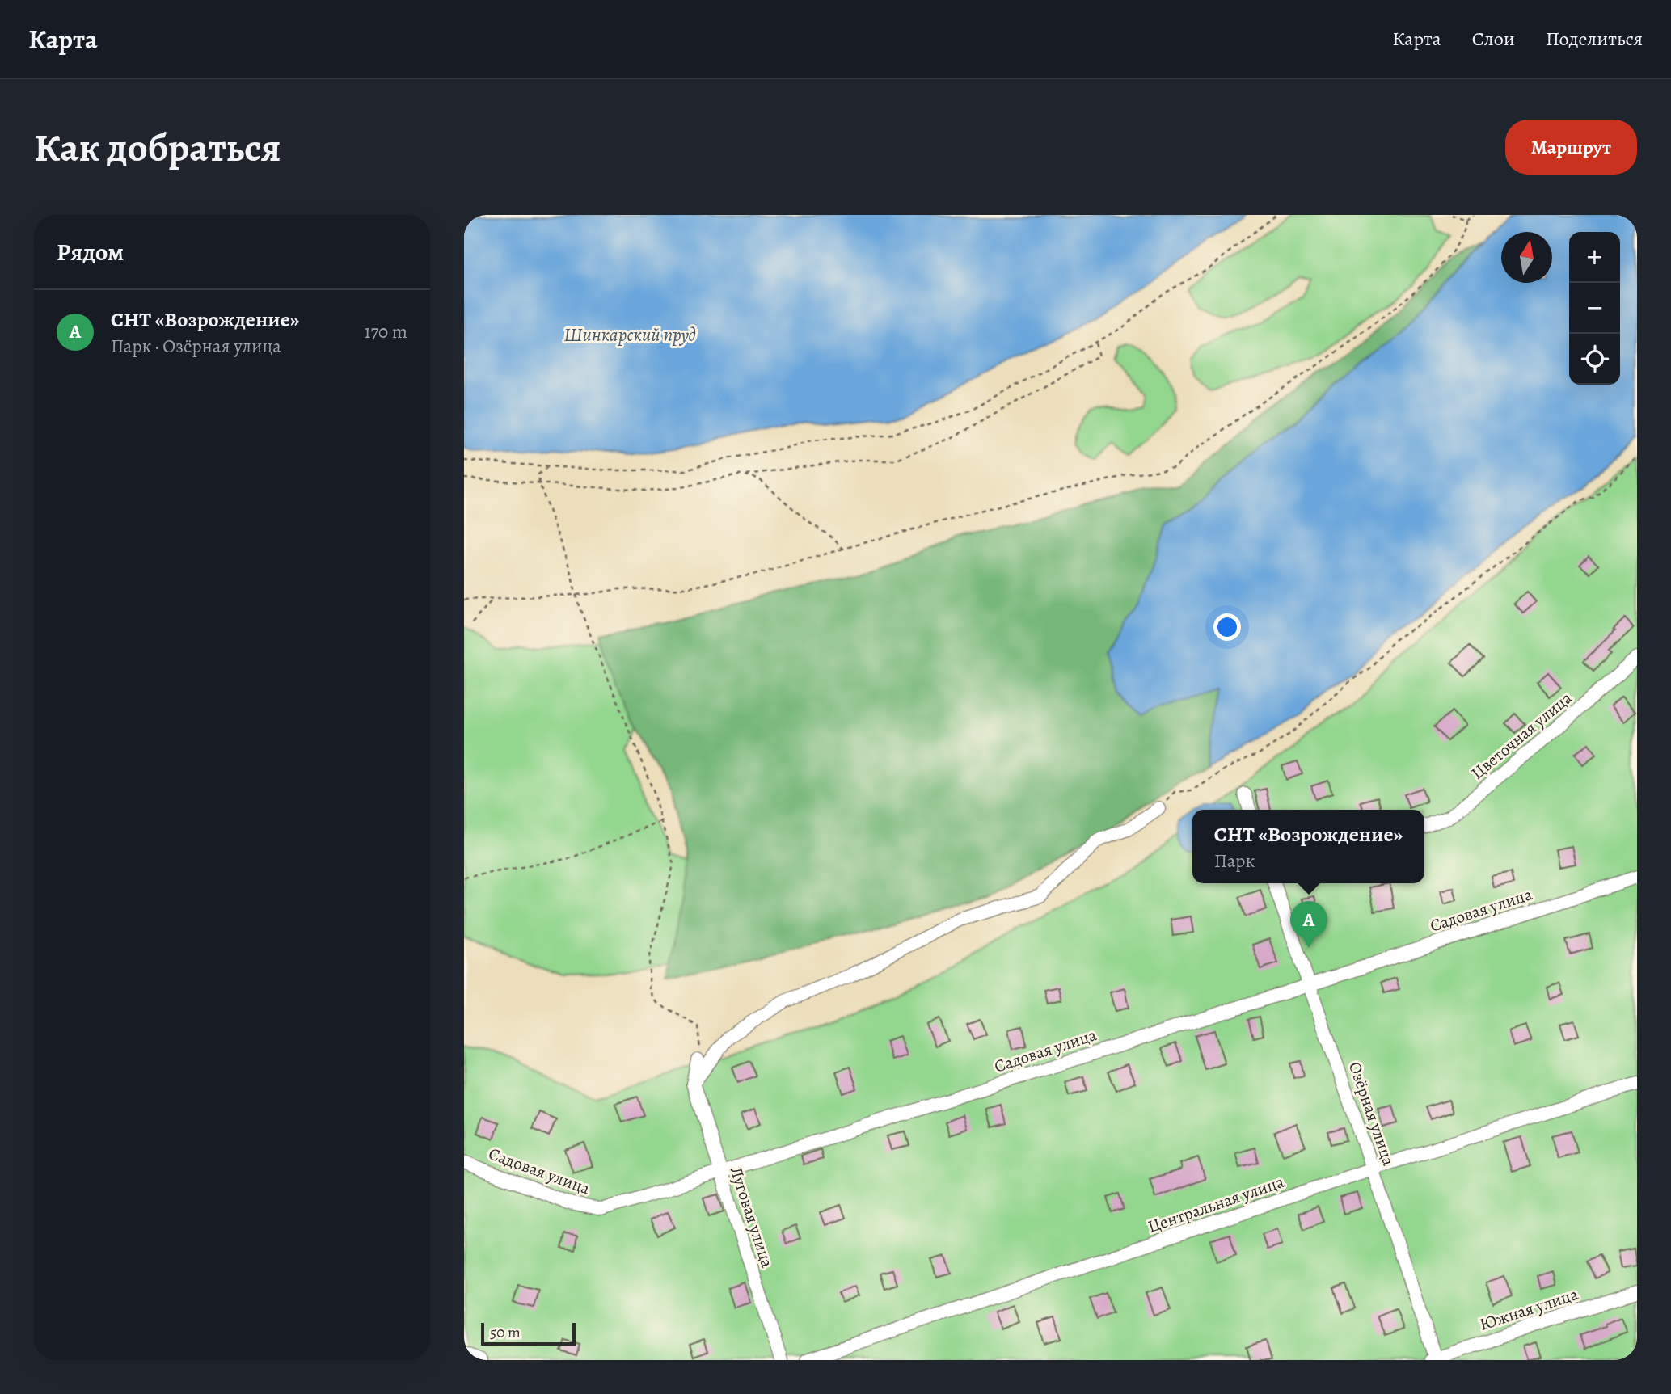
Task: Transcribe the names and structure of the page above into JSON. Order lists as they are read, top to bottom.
{
  "streets": {
    "street": [
      "Цветочная улица",
      "Садовая улица",
      "Озёрная улица",
      "Центральная улица",
      "Луговая улица",
      "Южная улица"
    ]
  },
  "crossings": [
    ["Садовая улица", "Озёрная улица"],
    ["Садовая улица", "Луговая улица"],
    ["Озёрная улица", "Центральная улица"],
    ["Озёрная улица", "Южная улица"]
  ],
  "water": ["Шинкарский пруд"],
  "scale_bar": "50 m",
  "north": "top",
  "page": {
    "header": "Карта",
    "nav": ["Карта", "Слои", "Поделиться"],
    "buttons": "Маршрут",
    "title": "Как добраться",
    "heading": "Рядом",
    "map_buttons": ["+", "−"],
    "list": [
      {
        "mark": "A",
        "name": "СНТ «Возрождение»",
        "note": "Парк · Озёрная улица",
        "value": "170 m"
      }
    ],
    "popup": ["СНТ «Возрождение»", "Парк"],
    "pins": "A",
    "scale": "50 m"
  }
}
